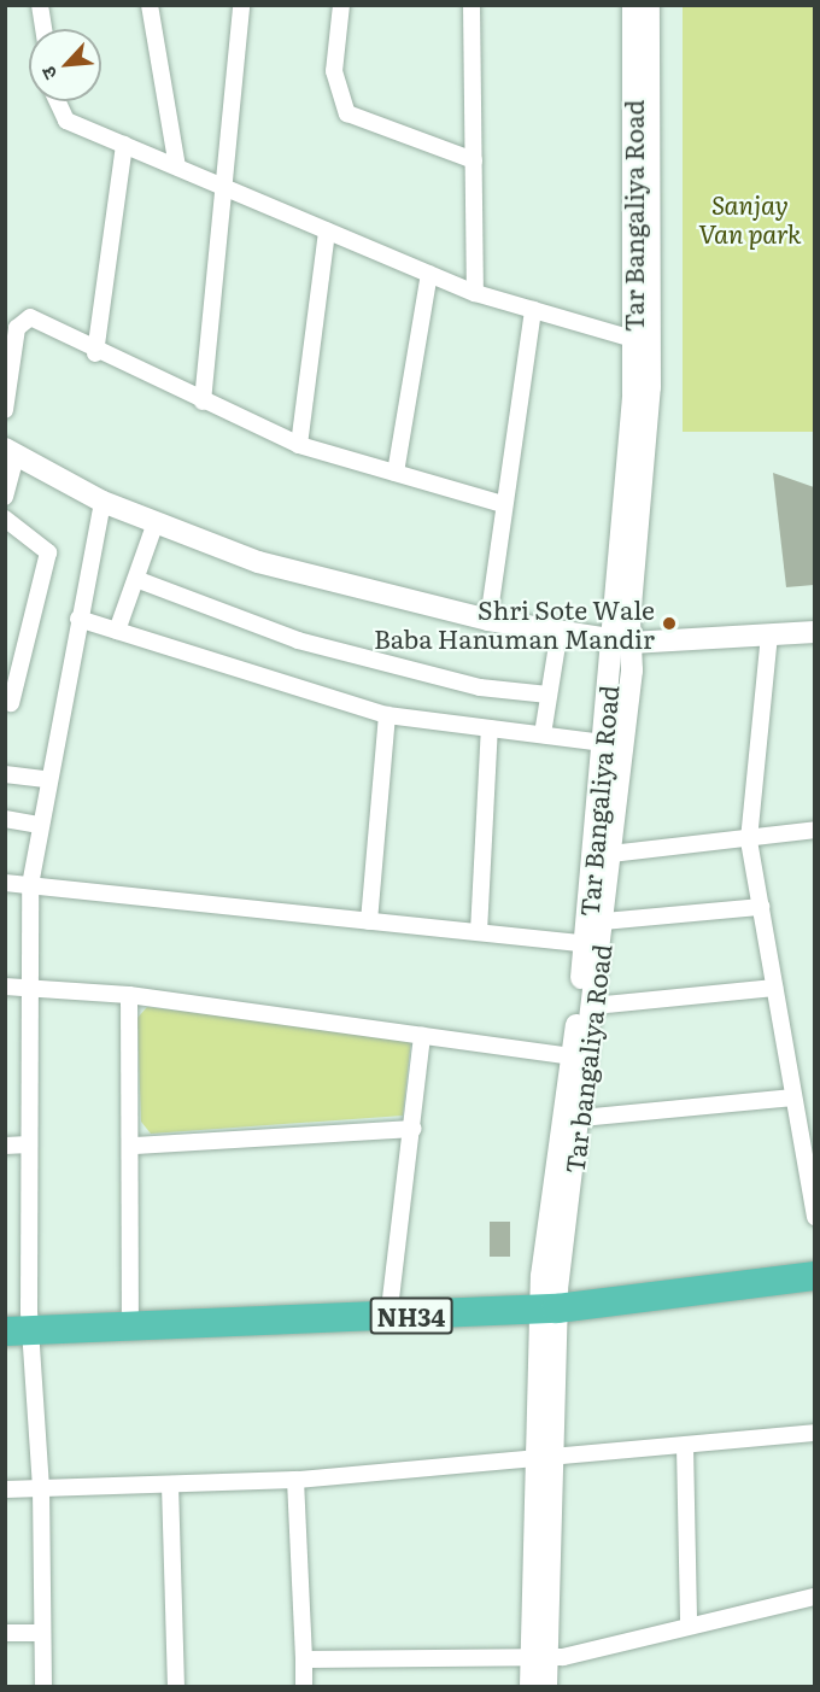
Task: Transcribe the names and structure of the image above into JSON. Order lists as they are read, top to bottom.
{
  "streets": {
    "highway": ["NH34"],
    "street": ["Tar Bangaliya Road", "Tar bangaliya Road"]
  },
  "crossings": [
    ["Tar Bangaliya Road", "Tar bangaliya Road"],
    ["Tar Bangaliya Road", "NH34"],
    ["Tar bangaliya Road", "NH34"]
  ],
  "parks": ["Sanjay Van park"],
  "places": ["Shri Sote Wale Baba Hanuman Mandir"],
  "north": "bottom left"
}
